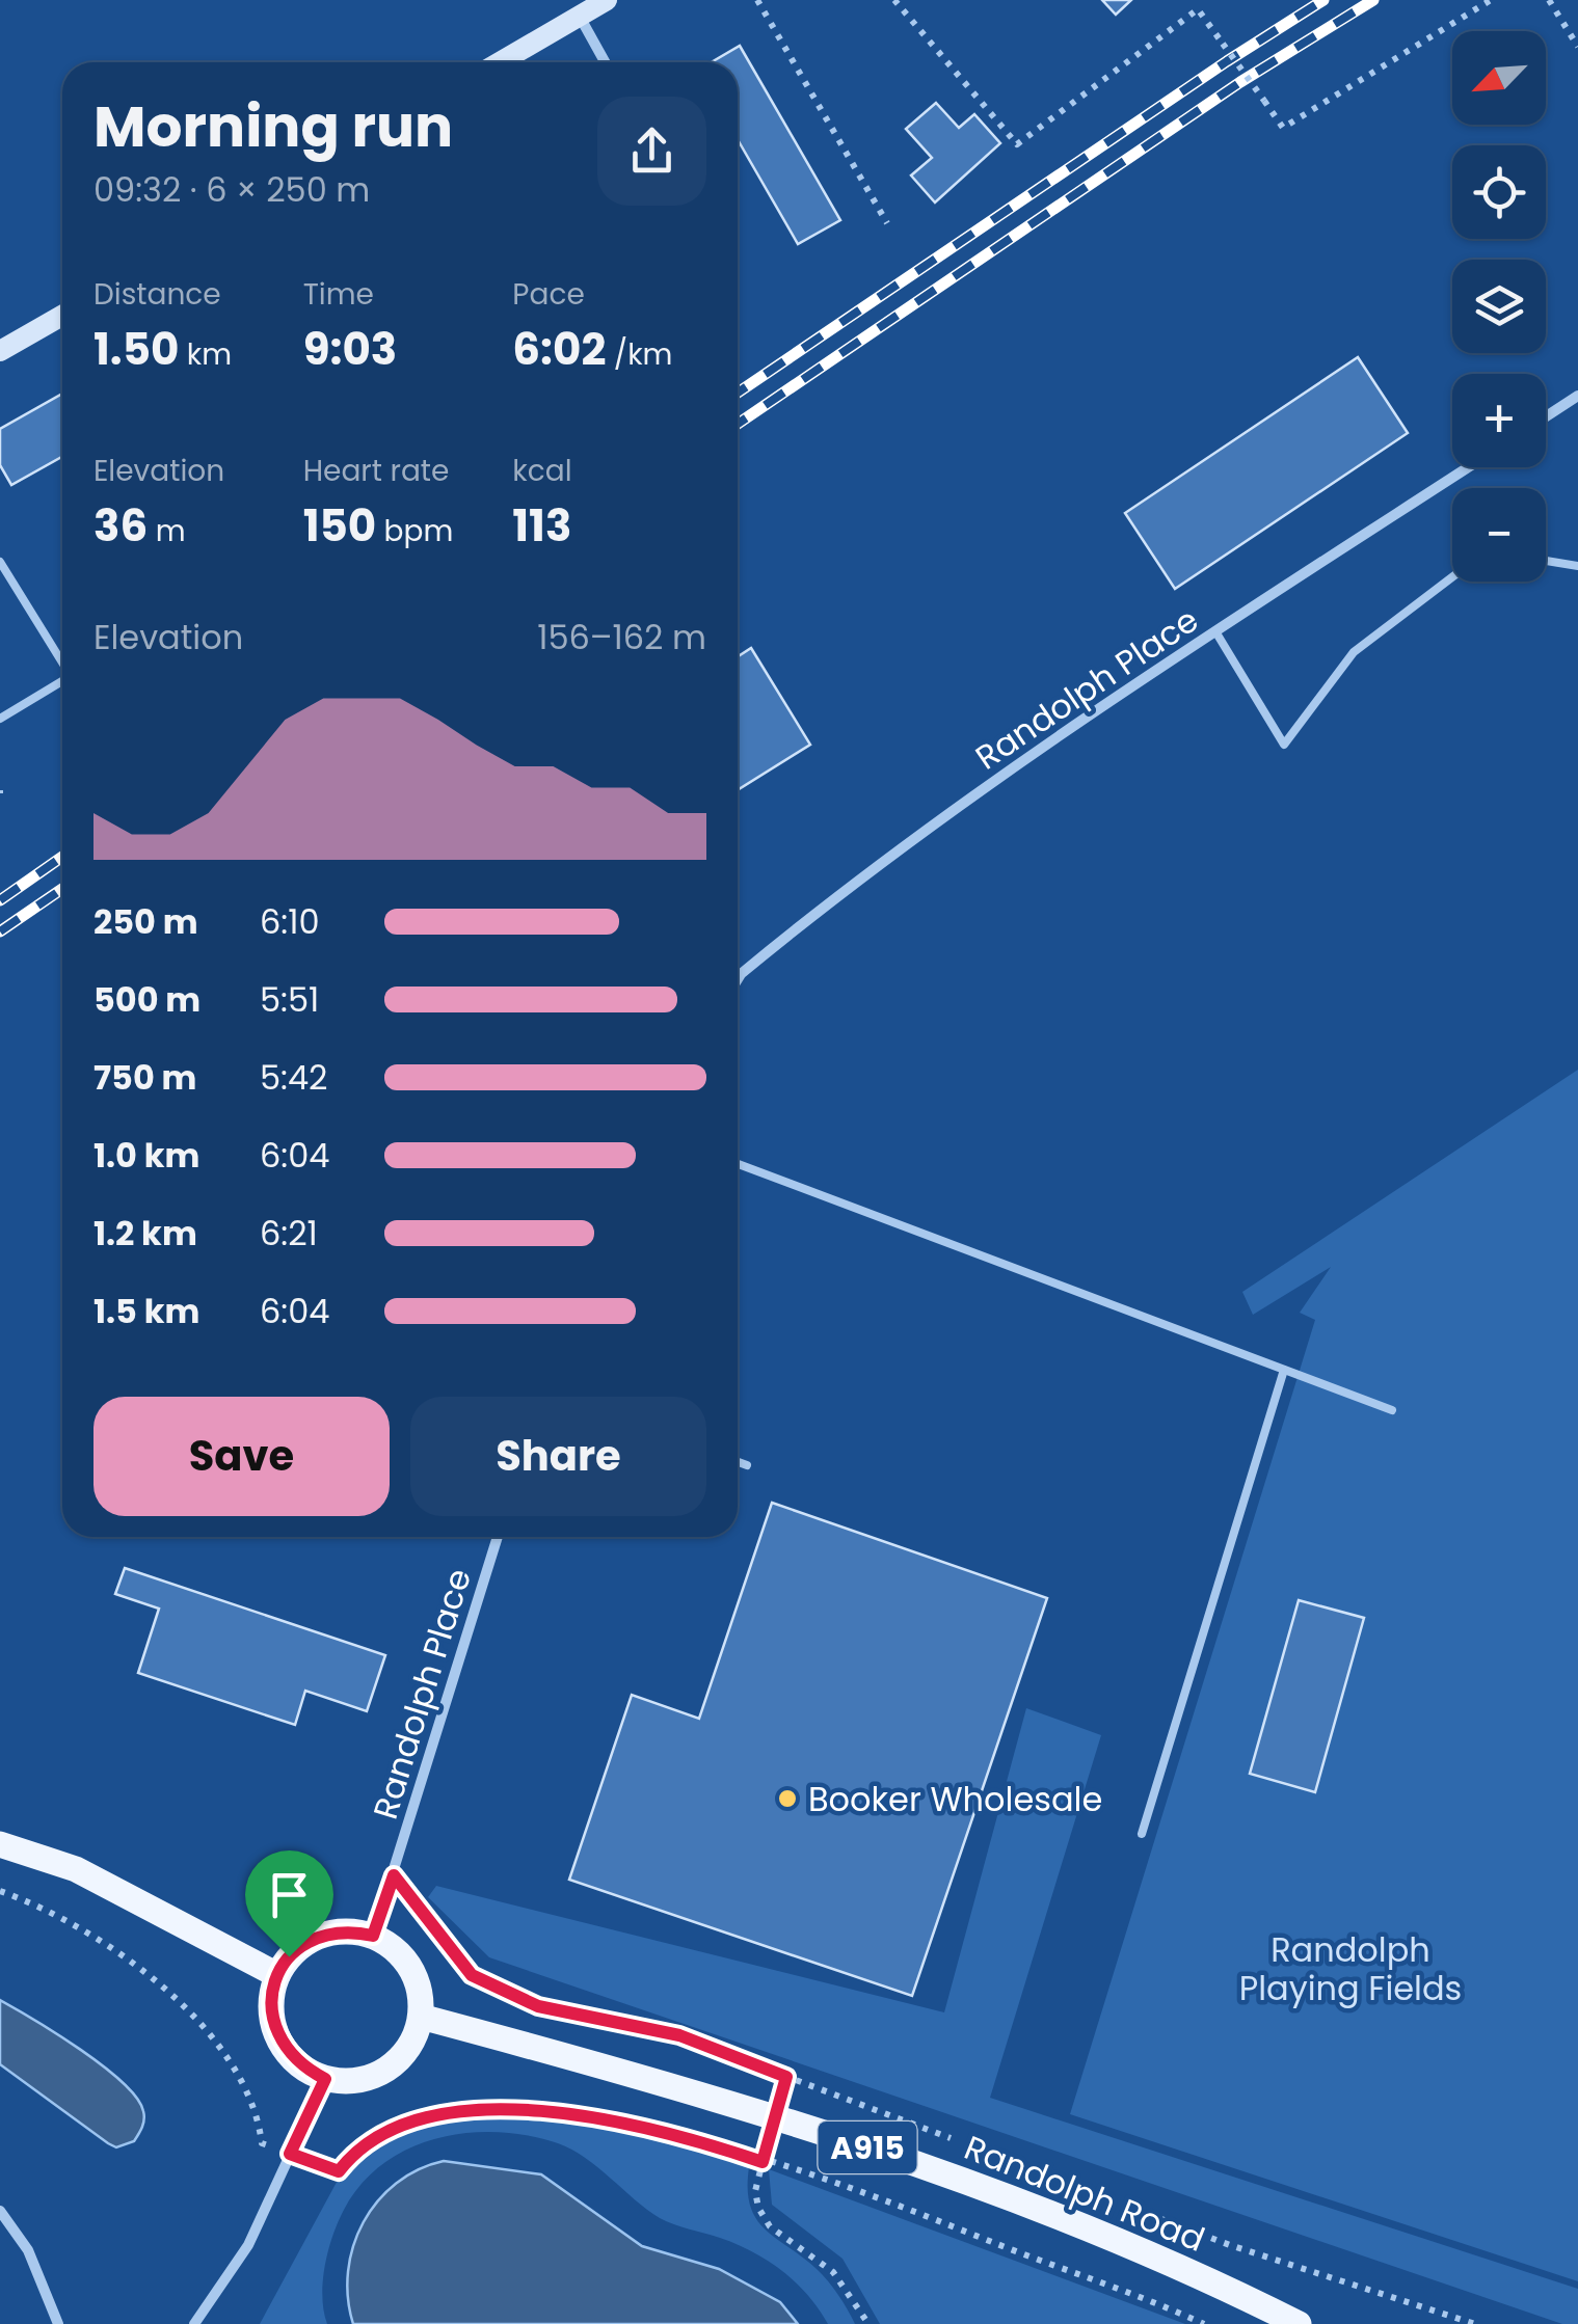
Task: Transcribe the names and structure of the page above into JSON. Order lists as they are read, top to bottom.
{
  "streets": {
    "main road": ["A915", "Randolph Road"],
    "street": ["Randolph Place"]
  },
  "crossings": [
    ["Randolph Place", "Randolph Road"]
  ],
  "parks": ["Randolph Playing Fields"],
  "places": ["Booker Wholesale"],
  "north": "bottom left",
  "page": {
    "map_buttons": ["+", "−"],
    "heading": ["Morning run", "09:32 · 6 × 250 m"],
    "stats": [
      ["Distance", "1.50 km"],
      ["Time", "9:03"],
      ["Pace", "6:02 /km"],
      ["Elevation", "36 m"],
      ["Heart rate", "150 bpm"],
      ["kcal", "113"]
    ],
    "chart": ["Elevation", "156–162 m"],
    "list": [
      {
        "name": "250 m",
        "note": "6:10"
      },
      {
        "name": "500 m",
        "note": "5:51"
      },
      {
        "name": "750 m",
        "note": "5:42"
      },
      {
        "name": "1.0 km",
        "note": "6:04"
      },
      {
        "name": "1.2 km",
        "note": "6:21"
      },
      {
        "name": "1.5 km",
        "note": "6:04"
      }
    ],
    "buttons": ["Save", "Share"]
  }
}
